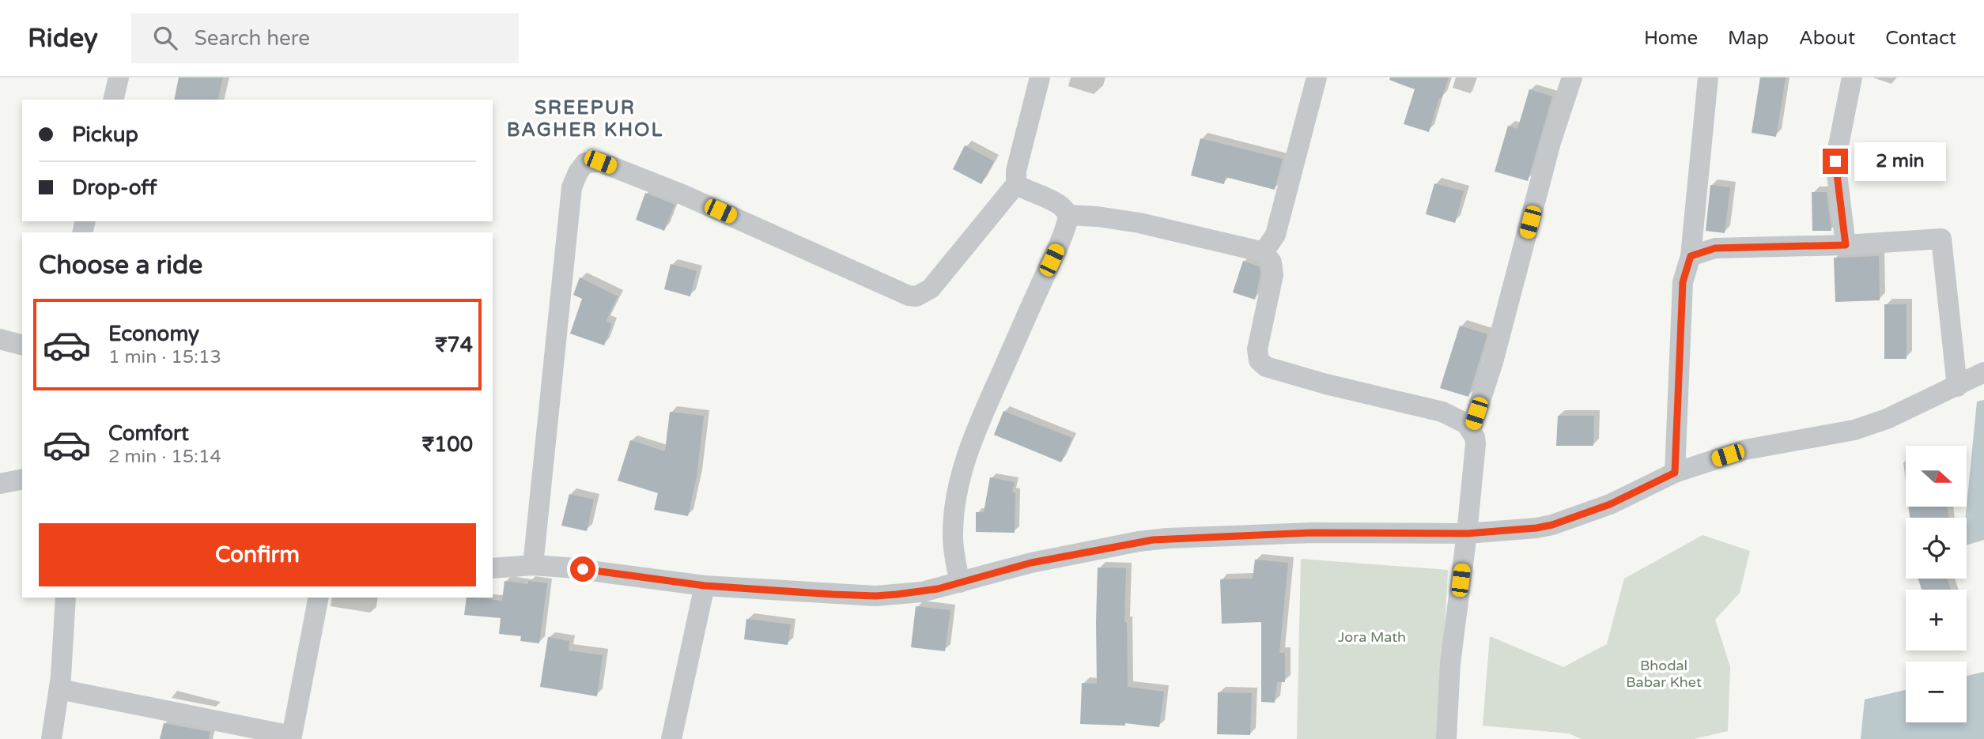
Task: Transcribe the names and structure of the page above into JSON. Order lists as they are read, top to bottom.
{
  "districts": ["SREEPUR BAGHER KHOL"],
  "parks": ["Jora Math", "Bhodal Babar Khet"],
  "north": "right",
  "page": {
    "header": "Ridey",
    "search": "Search here",
    "nav": [
      "Home",
      "Map",
      "About",
      "Contact"
    ],
    "banner": ["Pickup", "Drop-off"],
    "bubble": "2 min",
    "heading": "Choose a ride",
    "list": [
      {
        "name": "Economy",
        "note": "1 min · 15:13",
        "value": "₹74"
      },
      {
        "name": "Comfort",
        "note": "2 min · 15:14",
        "value": "₹100"
      }
    ],
    "map_buttons": ["+", "−"],
    "buttons": "Confirm"
  }
}
